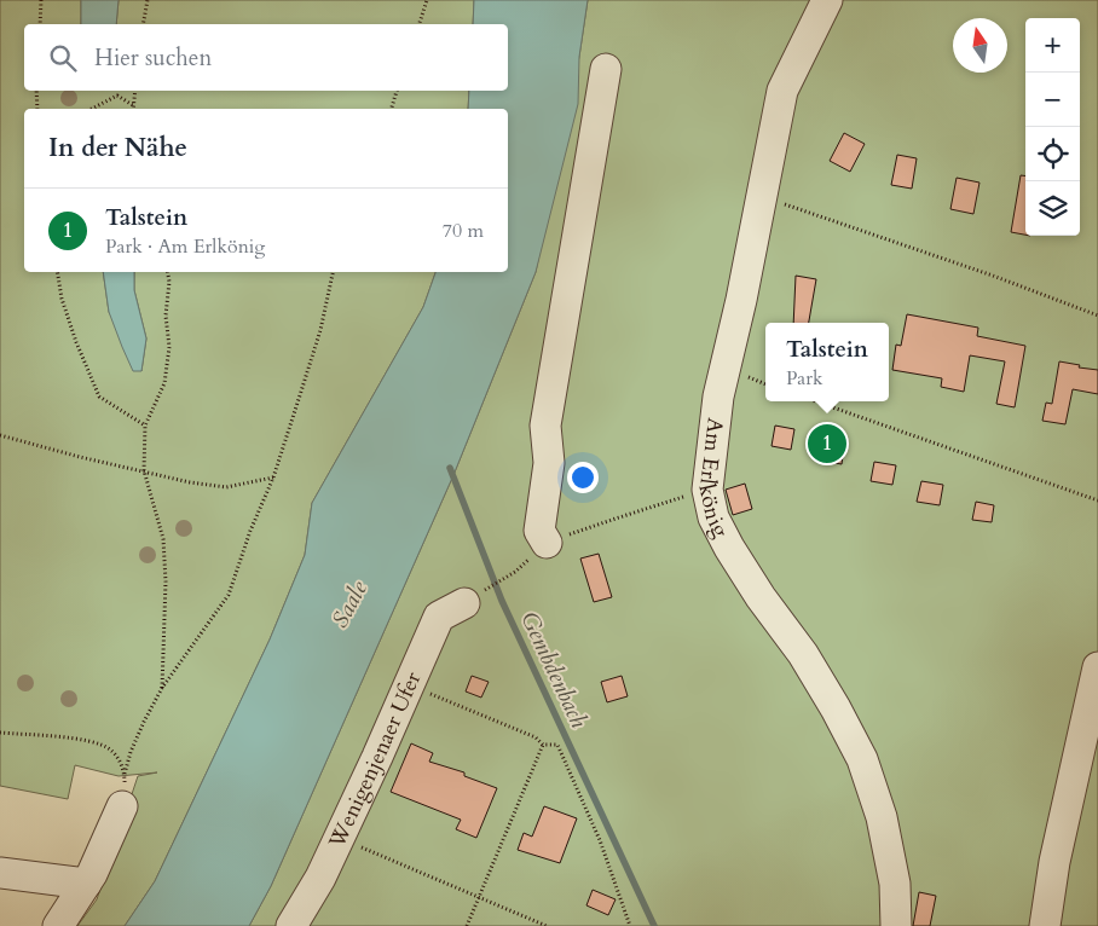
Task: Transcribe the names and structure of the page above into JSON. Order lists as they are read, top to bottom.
{
  "streets": {
    "street": ["Am Erlkönig", "Wenigenjenaer Ufer"]
  },
  "water": ["Saale", "Gembdenbach"],
  "north": "top",
  "page": {
    "map_buttons": ["+", "−"],
    "search": "Hier suchen",
    "heading": "In der Nähe",
    "list": [
      {
        "mark": "1",
        "name": "Talstein",
        "note": "Park · Am Erlkönig",
        "value": "70 m"
      }
    ],
    "popup": ["Talstein", "Park"],
    "pins": "1"
  }
}
